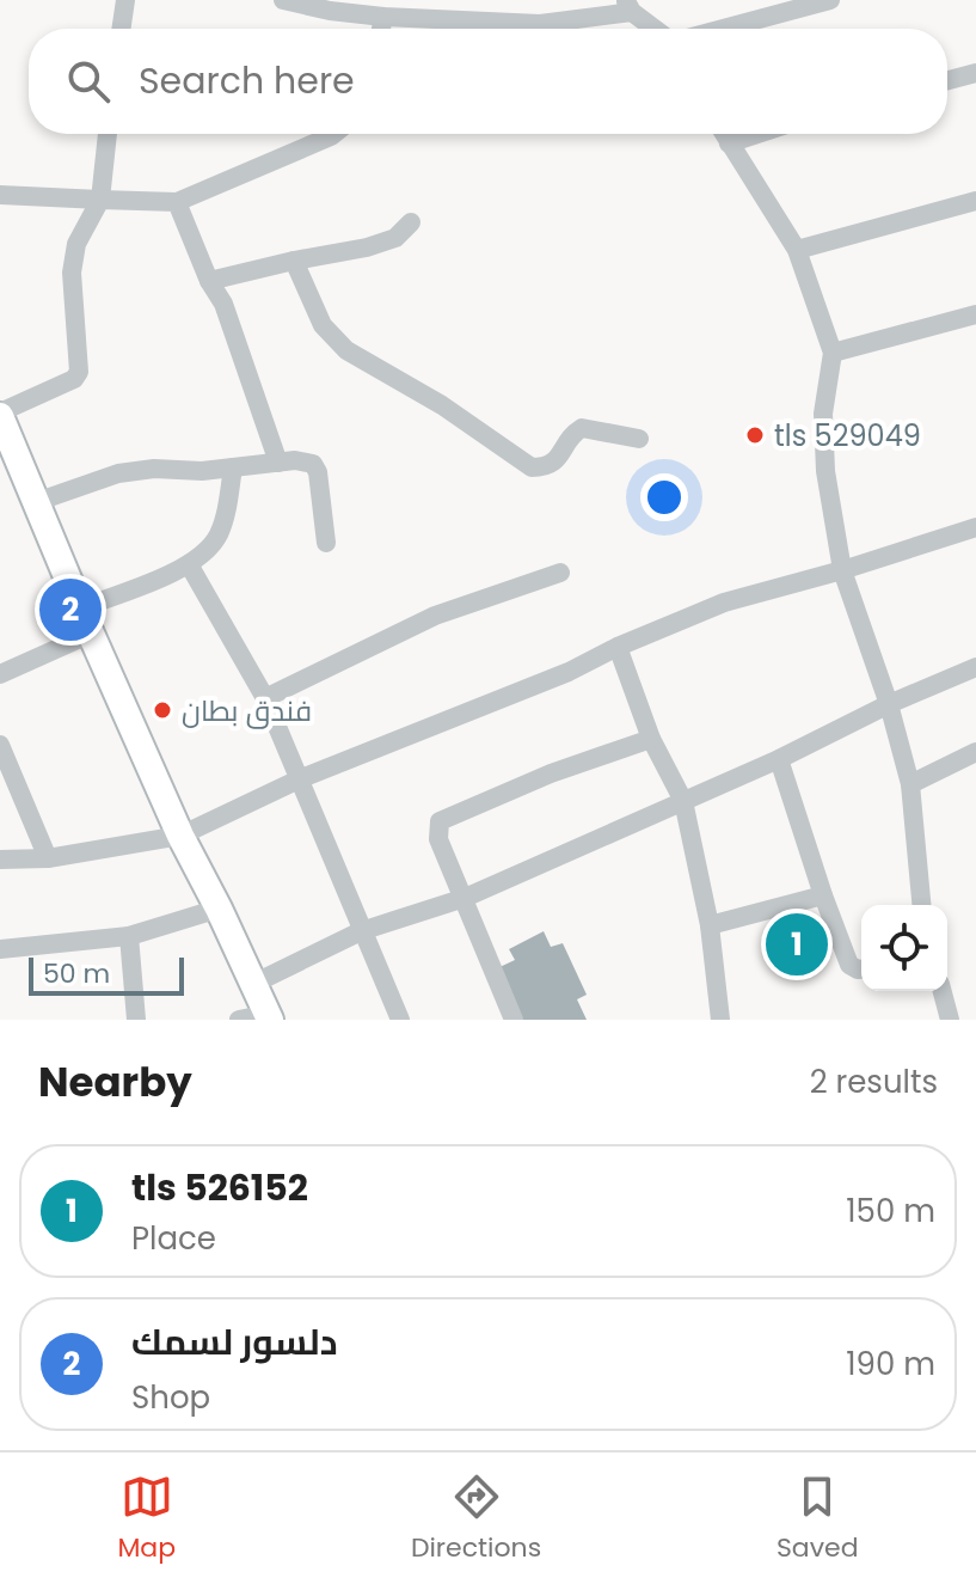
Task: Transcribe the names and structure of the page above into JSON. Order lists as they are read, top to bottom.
{
  "places": ["tls 529049", "فندق بطان"],
  "scale_bar": "50 m",
  "page": {
    "search": "Search here",
    "pins": ["2", "1"],
    "scale": "50 m",
    "heading": ["Nearby", "2 results"],
    "list": [
      {
        "mark": "1",
        "name": "tls 526152",
        "note": "Place",
        "value": "150 m"
      },
      {
        "mark": "2",
        "name": "دلسور لسمك",
        "note": "Shop",
        "value": "190 m"
      }
    ],
    "nav": ["Map", "Directions", "Saved"]
  }
}
